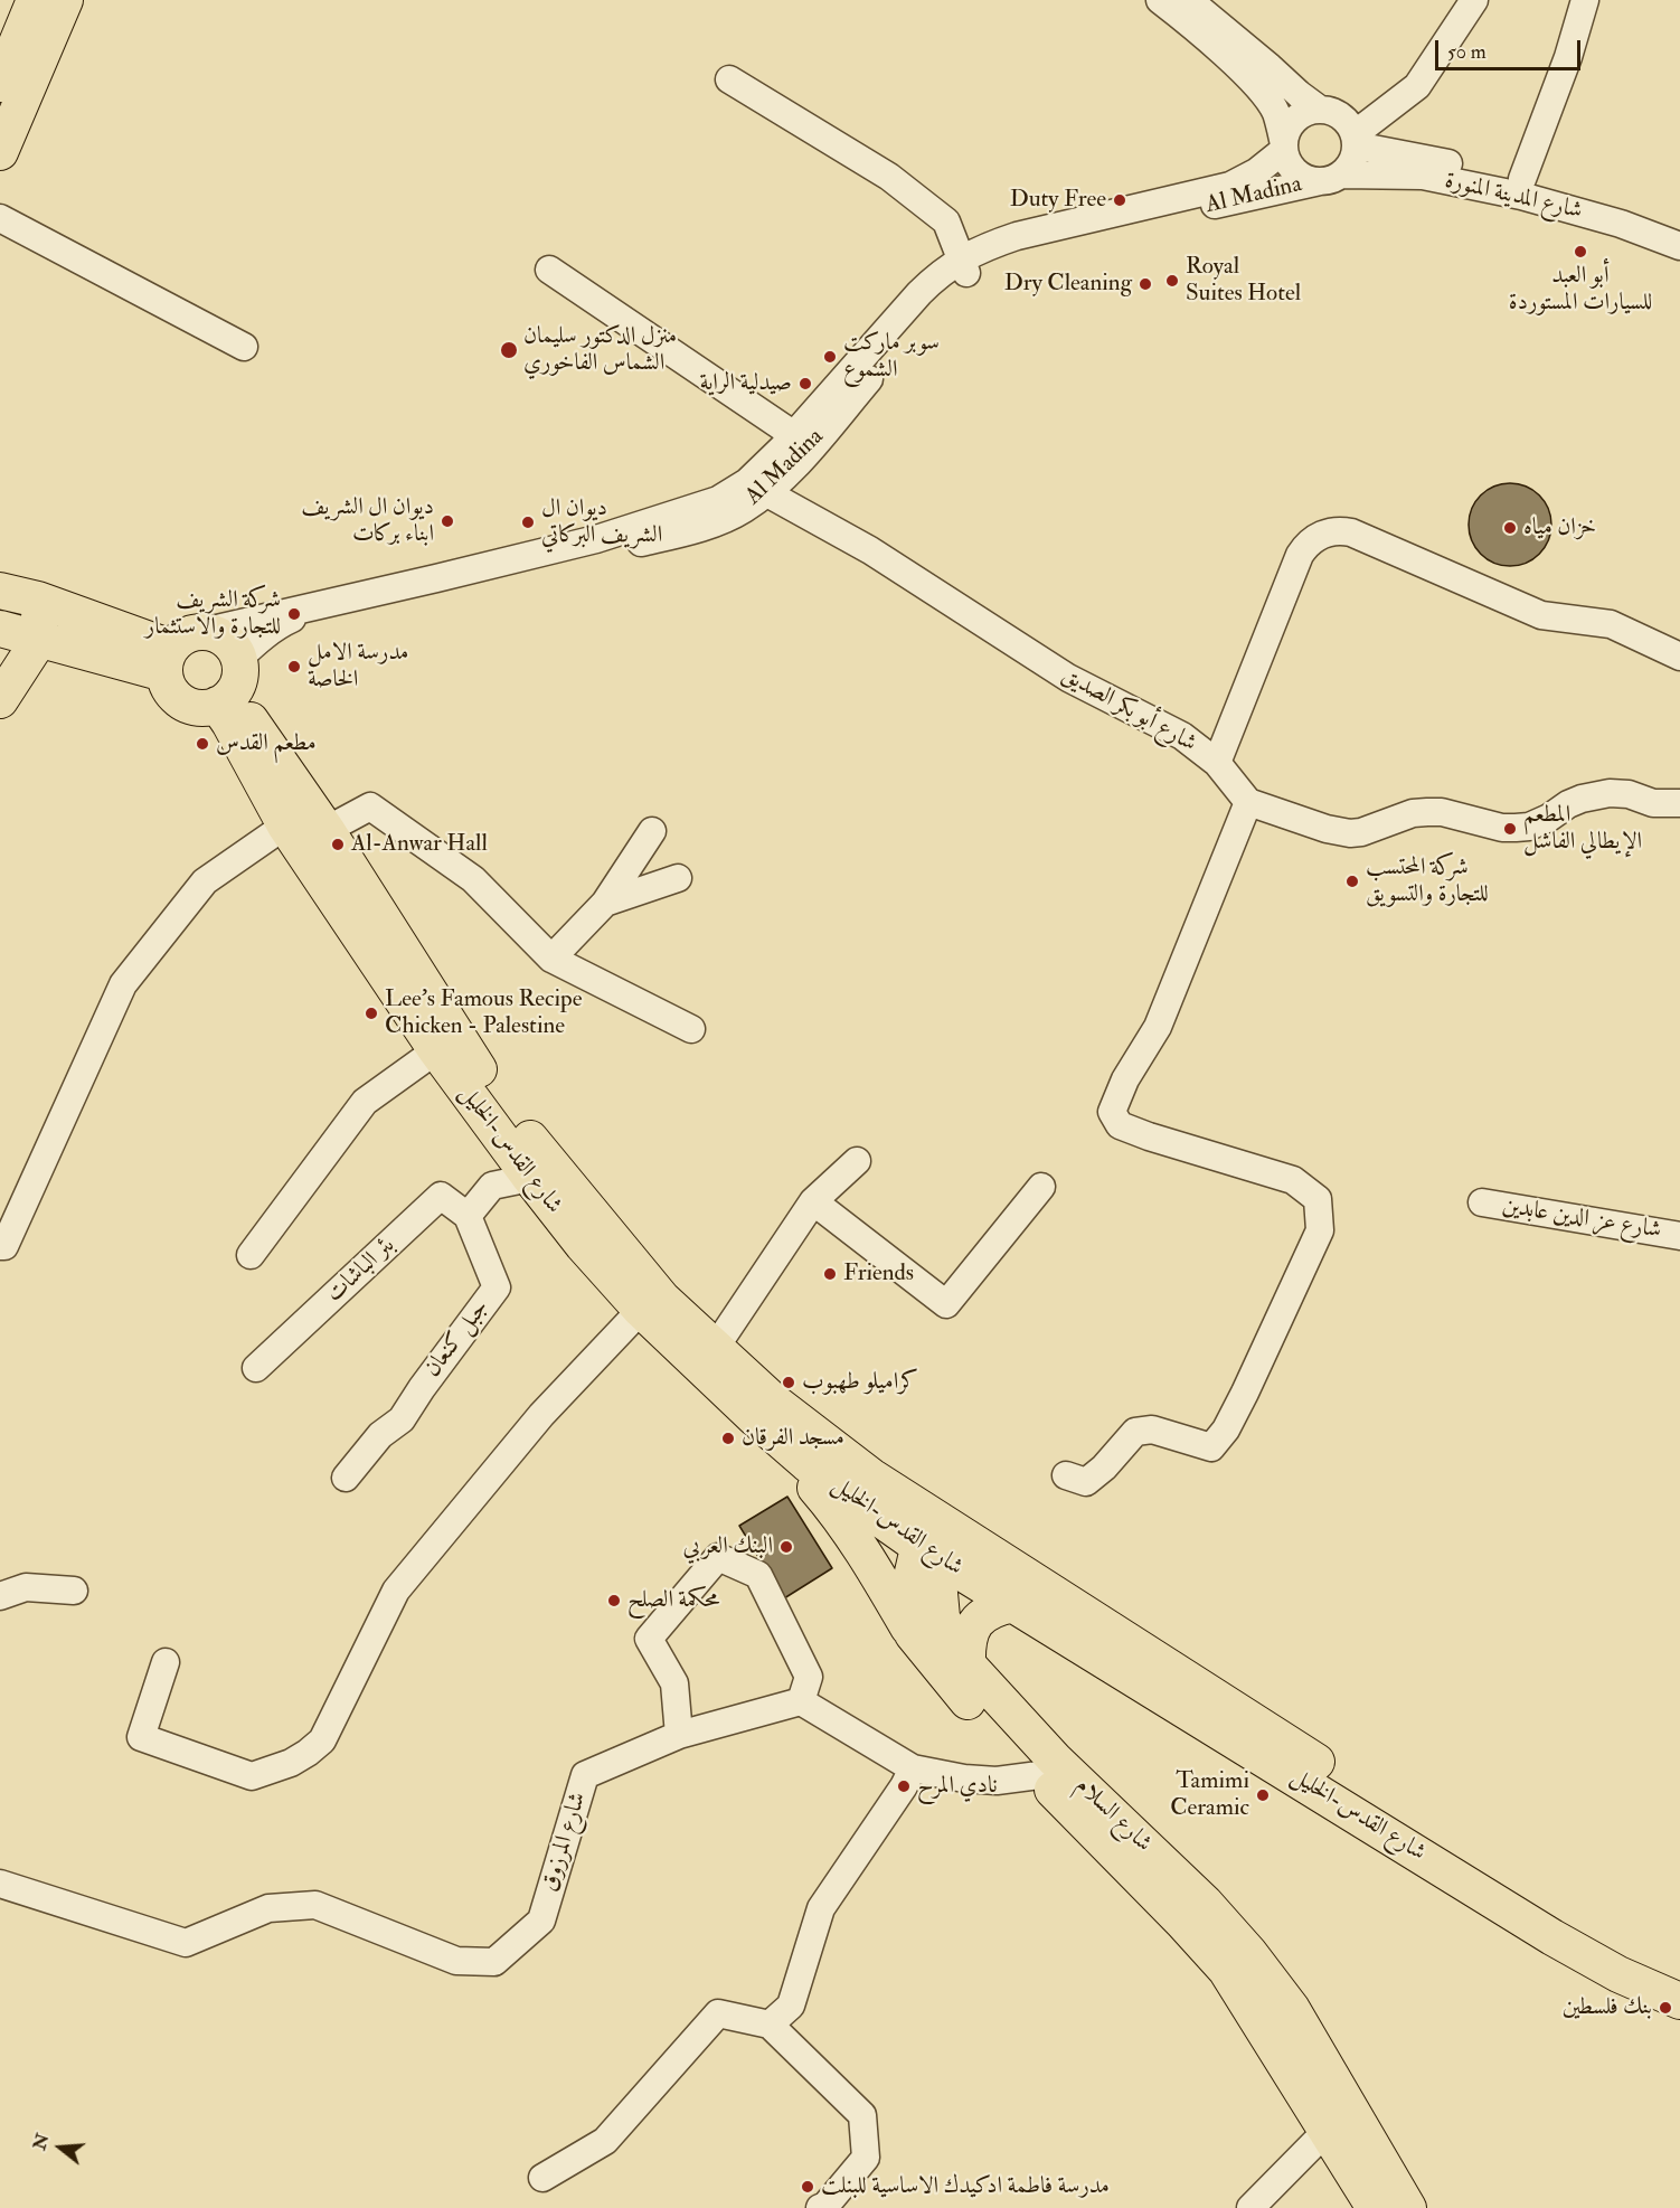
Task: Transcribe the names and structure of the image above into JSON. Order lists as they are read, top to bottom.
{
  "streets": {
    "main road": ["شارع القدس-الخليل", "شارع السلام"],
    "street": [
      "Al Madina",
      "شارع المدينة المنورة",
      "شارع أبو بكر الصديق",
      "شارع عز الدين عابدين",
      "بئر الباشات",
      "جبل كنعان",
      "شارع المرزوق"
    ]
  },
  "crossings": [
    ["Al Madina", "شارع المدينة المنورة"],
    ["Al Madina", "شارع أبو بكر الصديق"],
    ["شارع القدس-الخليل", "شارع السلام"],
    ["بئر الباشات", "جبل كنعان"]
  ],
  "places": [
    "Duty Free",
    "أبو العبد للسيارات المستوردة",
    "Royal Suites Hotel",
    "Dry Cleaning",
    "منزل الدكتور سليمان الشماس الفاخوري",
    "سوبر ماركت الشموع",
    "صيدلية الراية",
    "ديوان ال الشريف ابناء بركات",
    "ديوان ال الشريف البركاتي",
    "خزان مياه",
    "شركة الشريف للتجارة والاستثمار",
    "مدرسة الامل الخاصة",
    "مطعم القدس",
    "المطعم الإيطالي الفاشل",
    "Al-Anwar Hall",
    "شركة المحتسب للتجارة والتسويق",
    "Lee's Famous Recipe Chicken - Palestine",
    "Friends",
    "كراميلو طهبوب",
    "مسجد الفرقان",
    "البنك العربي",
    "محكمة الصلح",
    "نادي المرح",
    "Tamimi Ceramic",
    "بنك فلسطين",
    "مدرسة فاطمة ادكيدك الاساسية للبنلت"
  ],
  "scale_bar": "50 m",
  "north": "left"
}
